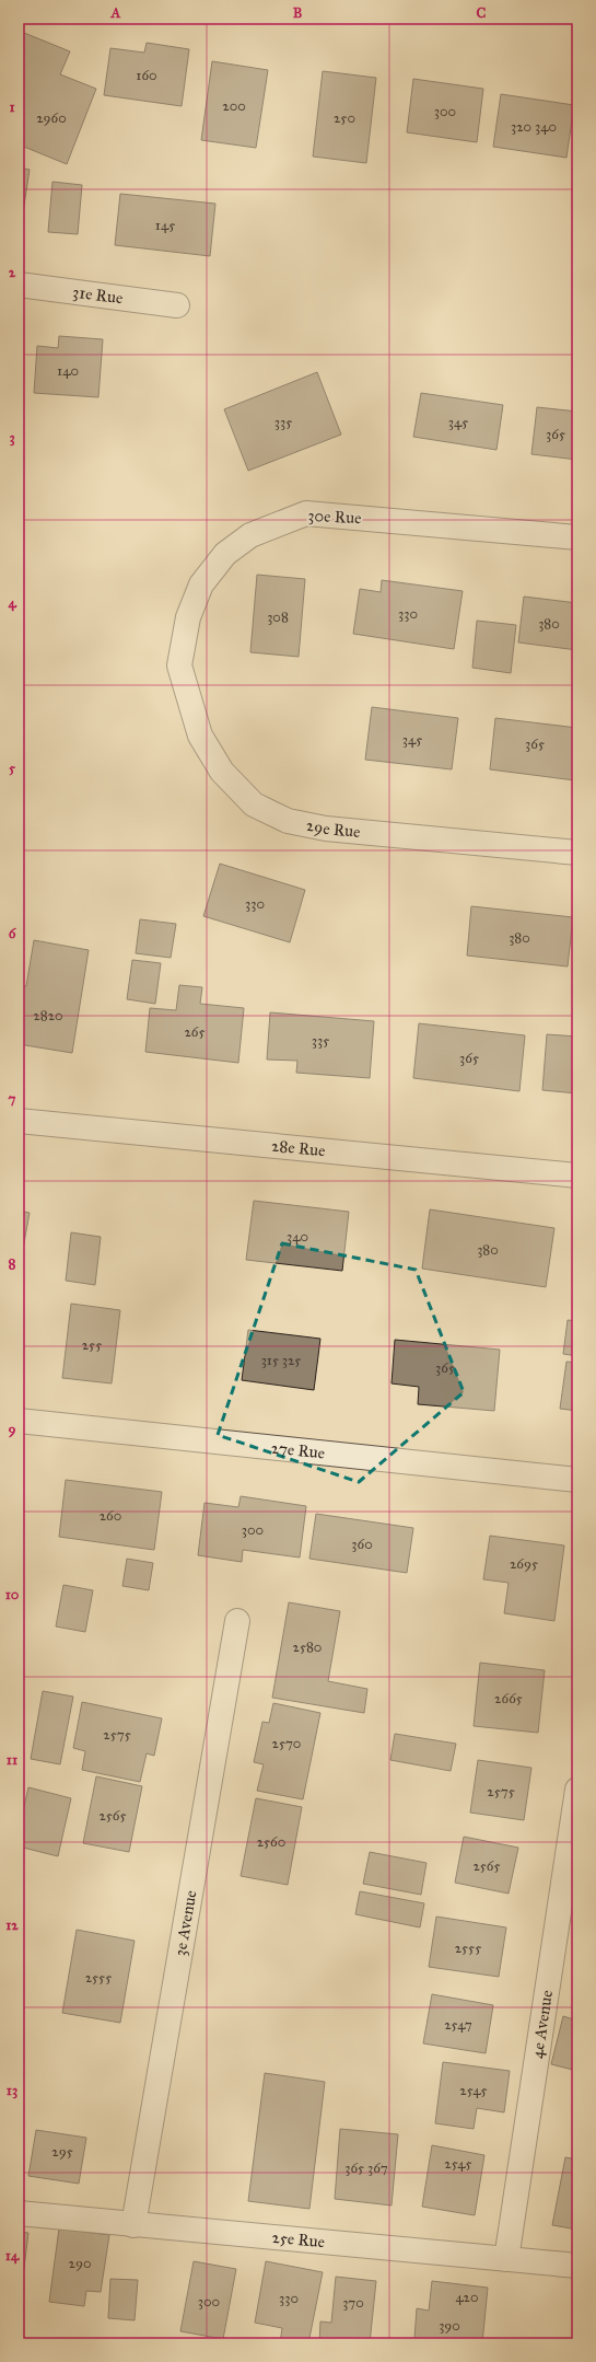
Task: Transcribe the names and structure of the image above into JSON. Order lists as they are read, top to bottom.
{
  "streets": {
    "street": [
      "31e Rue",
      "30e Rue",
      "29e Rue",
      "28e Rue",
      "27e Rue",
      "3e Avenue",
      "4e Avenue",
      "25e Rue"
    ]
  },
  "crossings": [
    ["30e Rue", "29e Rue"],
    ["3e Avenue", "25e Rue"],
    ["4e Avenue", "25e Rue"]
  ],
  "house_numbers": [
    "160",
    "200",
    "300",
    "2960",
    "250",
    "320 340",
    "145",
    "140",
    "335",
    "345",
    "365",
    "330",
    "308",
    "380",
    "345",
    "365",
    "330",
    "380",
    "2820",
    "265",
    "335",
    "365",
    "340",
    "380",
    "255",
    "315 325",
    "365",
    "260",
    "300",
    "360",
    "2695",
    "2580",
    "2665",
    "2575",
    "2570",
    "2575",
    "2565",
    "2560",
    "2565",
    "2555",
    "2555",
    "2547",
    "2545",
    "295",
    "2545",
    "365 367",
    "290",
    "420",
    "330",
    "300",
    "370",
    "390"
  ],
  "grid": {
    "columns": ["A", "B", "C"],
    "rows": [
      "1",
      "2",
      "3",
      "4",
      "5",
      "6",
      "7",
      "8",
      "9",
      "10",
      "11",
      "12",
      "13",
      "14"
    ]
  }
}
